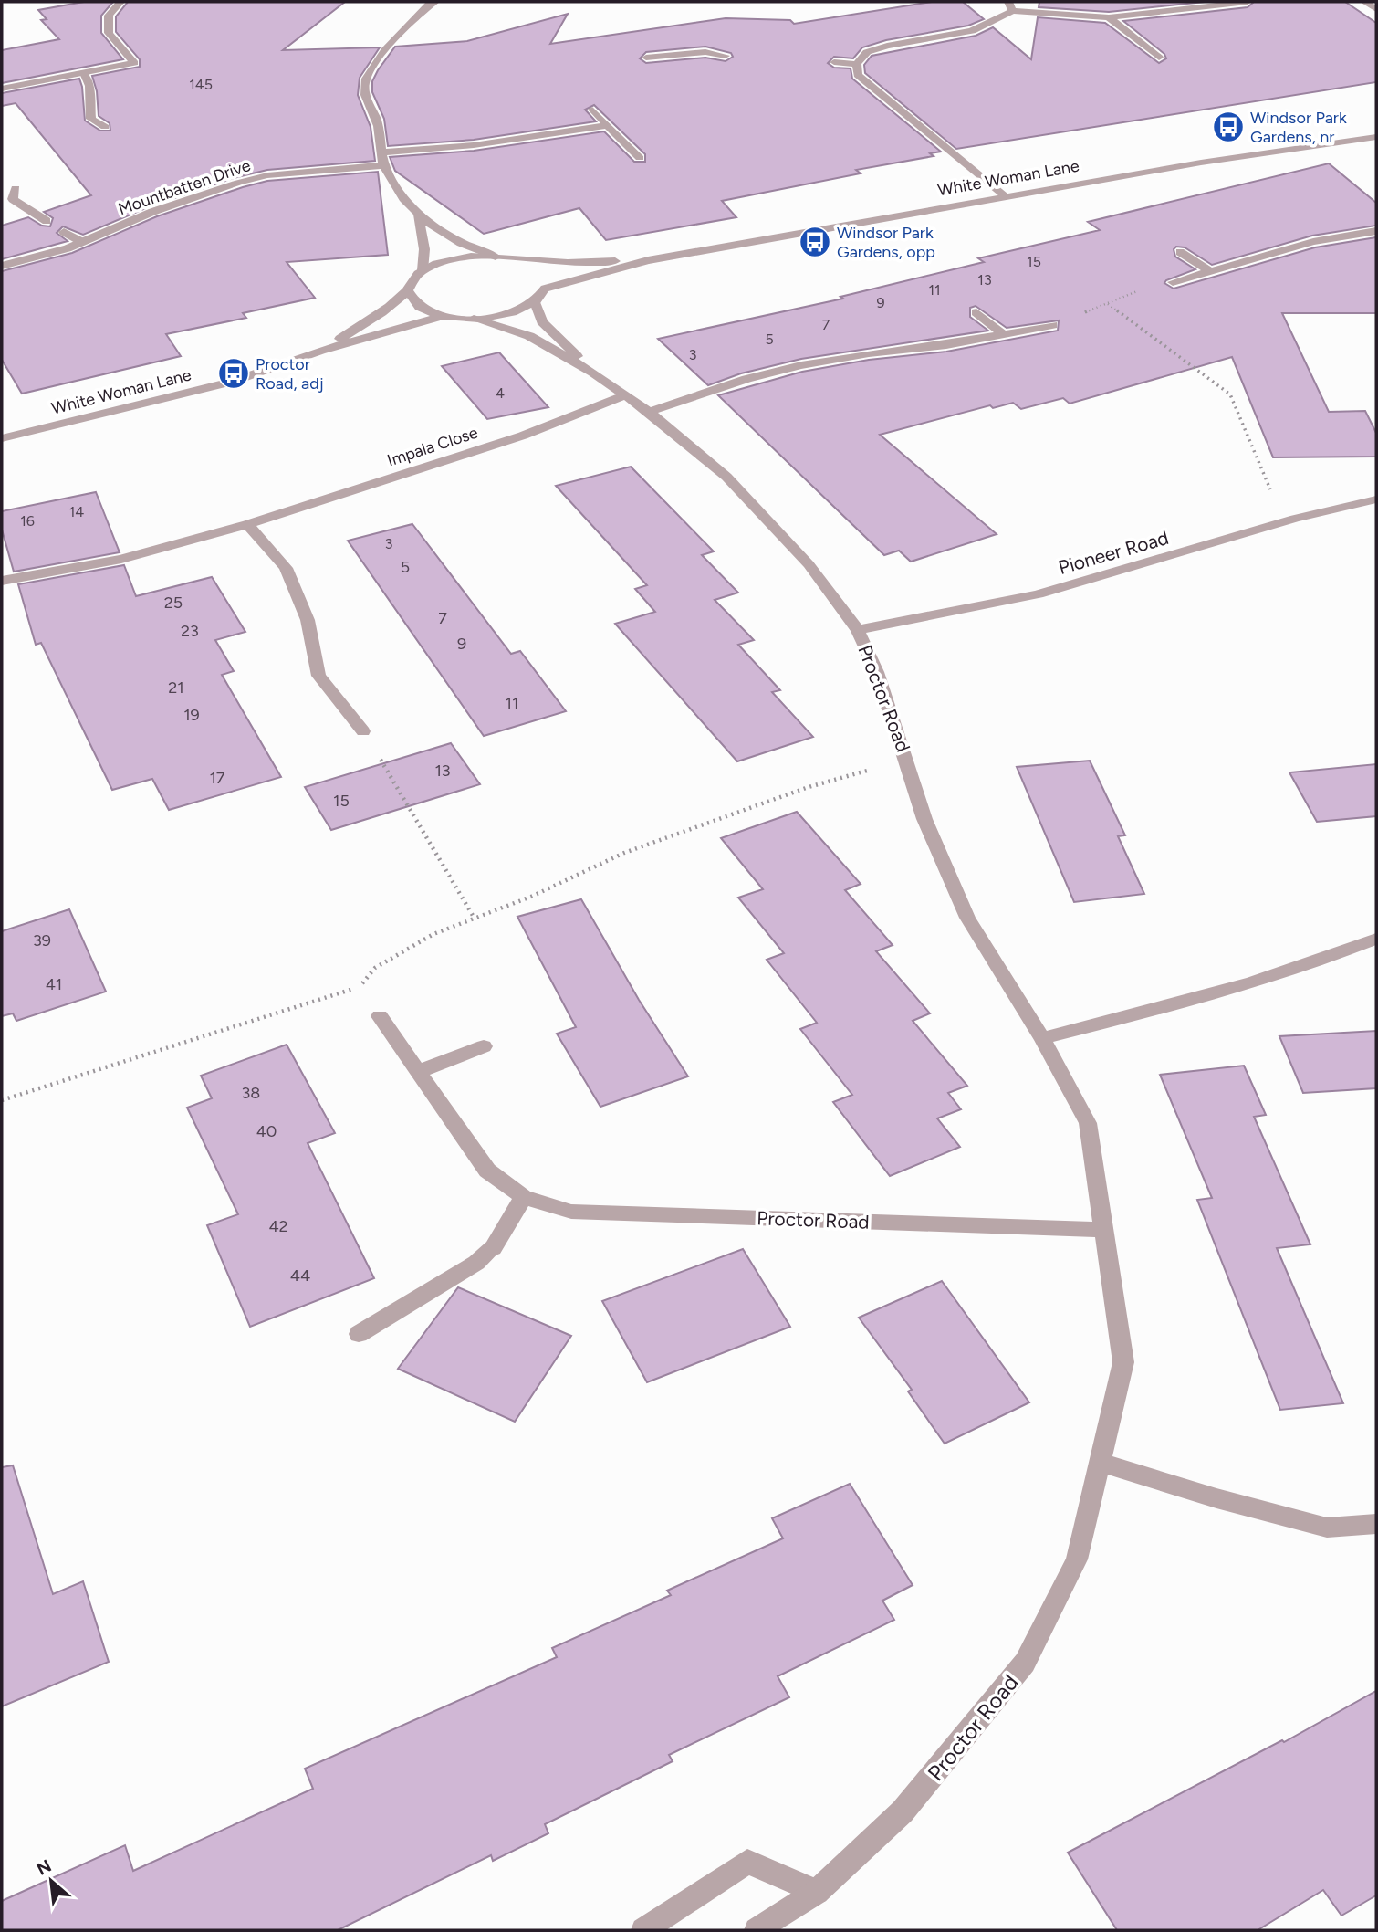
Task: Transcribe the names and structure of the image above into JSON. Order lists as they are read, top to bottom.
{
  "streets": {
    "street": [
      "White Woman Lane",
      "Mountbatten Drive",
      "Impala Close",
      "Pioneer Road",
      "Proctor Road"
    ]
  },
  "crossings": [
    ["White Woman Lane", "Proctor Road"],
    ["Impala Close", "Proctor Road"],
    ["Pioneer Road", "Proctor Road"]
  ],
  "places": {
    "bus stop": ["Windsor Park Gardens, nr", "Windsor Park Gardens, opp", "Proctor Road, adj"]
  },
  "house_numbers": [
    "145",
    "15",
    "13",
    "11",
    "9",
    "7",
    "5",
    "3",
    "4",
    "14",
    "16",
    "3",
    "5",
    "25",
    "7",
    "23",
    "9",
    "21",
    "11",
    "19",
    "13",
    "17",
    "15",
    "39",
    "41",
    "38",
    "40",
    "42",
    "44"
  ],
  "north": "top left"
}
